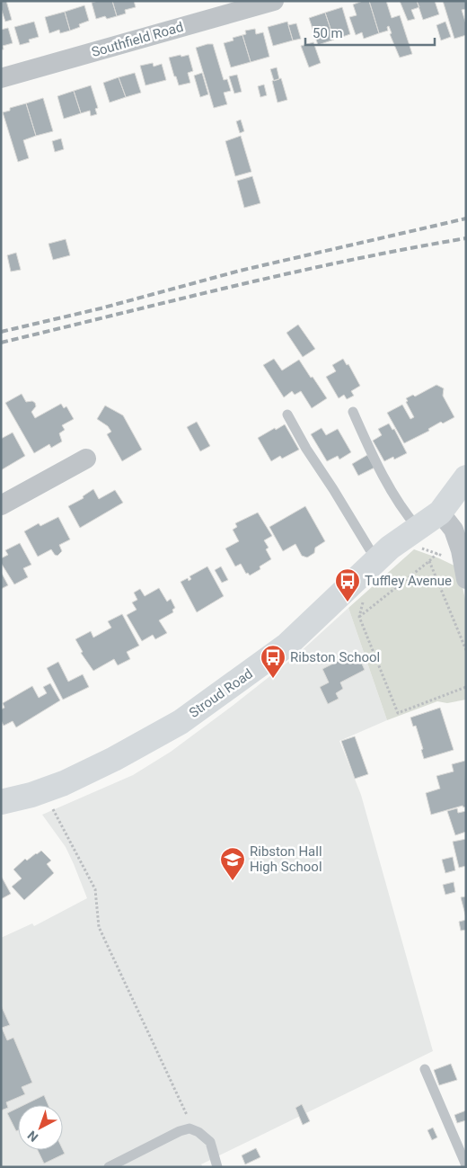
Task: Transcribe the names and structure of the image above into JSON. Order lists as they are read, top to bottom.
{
  "streets": {
    "main road": ["Stroud Road"],
    "street": ["Southfield Road"]
  },
  "places": {
    "bus stop": ["Tuffley Avenue", "Ribston School"],
    "school or university": ["Ribston Hall High School"]
  },
  "scale_bar": "50 m",
  "north": "bottom left"
}
